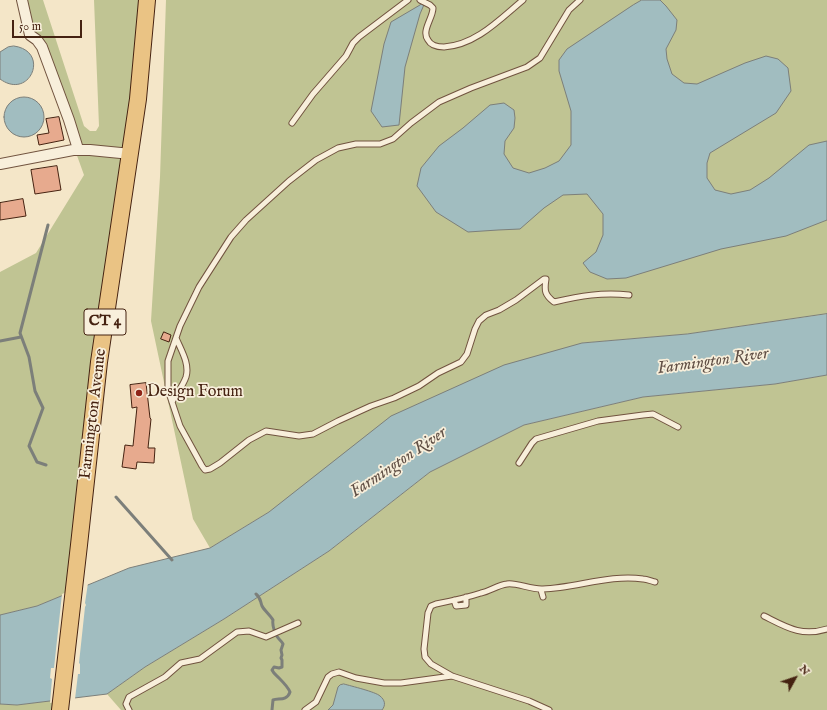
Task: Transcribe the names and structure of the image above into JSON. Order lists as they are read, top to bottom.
{
  "streets": {
    "main road": ["CT 4", "Farmington Avenue"]
  },
  "water": ["Farmington River"],
  "places": ["Design Forum"],
  "scale_bar": "50 m",
  "north": "top right"
}
